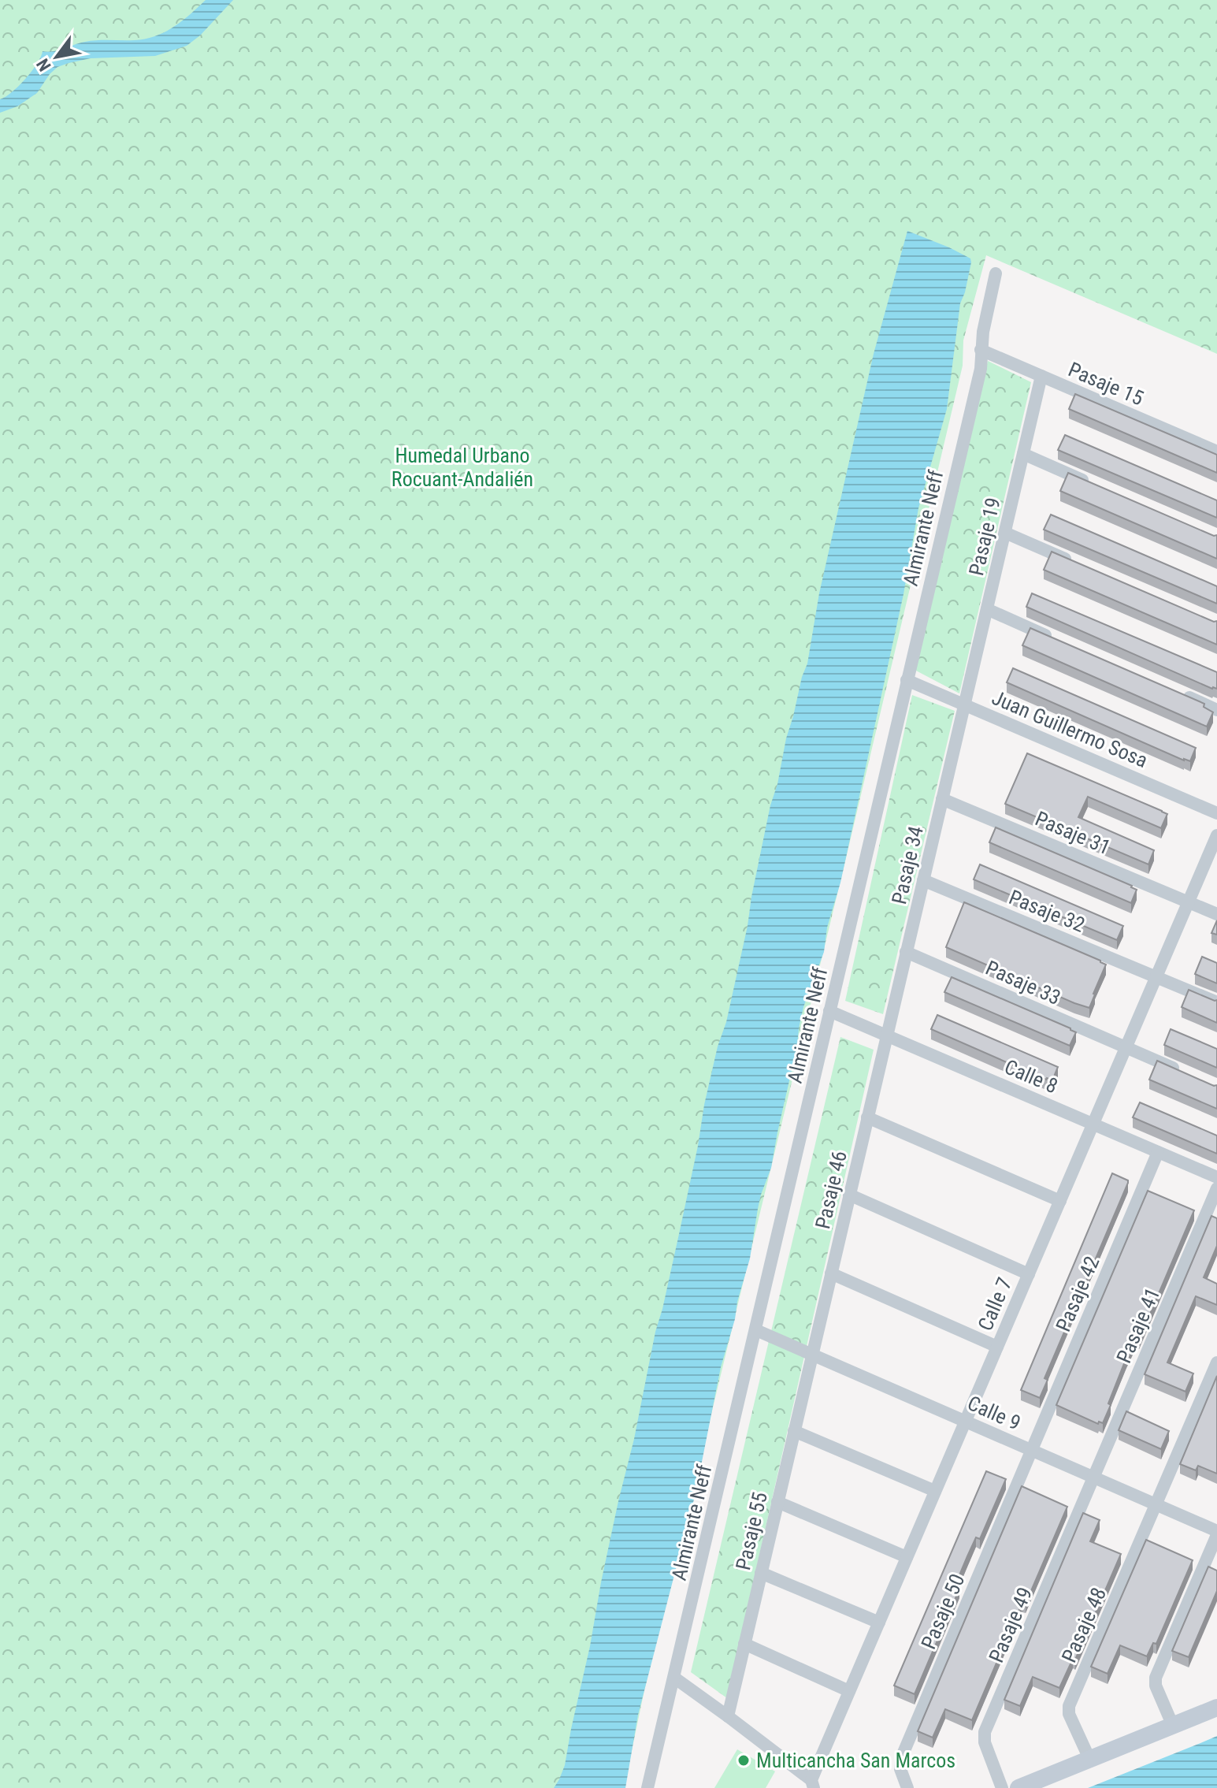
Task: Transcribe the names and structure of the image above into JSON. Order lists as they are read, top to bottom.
{
  "streets": {
    "street": [
      "Pasaje 15",
      "Almirante Neff",
      "Pasaje 19",
      "Juan Guillermo Sosa",
      "Pasaje 31",
      "Pasaje 34",
      "Pasaje 32",
      "Pasaje 33",
      "Calle 8",
      "Pasaje 46",
      "Pasaje 42",
      "Calle 7",
      "Pasaje 41",
      "Calle 9",
      "Pasaje 55",
      "Pasaje 50",
      "Pasaje 49",
      "Pasaje 48"
    ]
  },
  "crossings": [
    ["Pasaje 15", "Almirante Neff"],
    ["Pasaje 15", "Pasaje 19"],
    ["Almirante Neff", "Juan Guillermo Sosa"],
    ["Almirante Neff", "Calle 8"],
    ["Almirante Neff", "Calle 9"],
    ["Pasaje 19", "Juan Guillermo Sosa"],
    ["Pasaje 19", "Pasaje 34"],
    ["Juan Guillermo Sosa", "Pasaje 34"],
    ["Pasaje 31", "Pasaje 34"],
    ["Pasaje 31", "Calle 7"],
    ["Pasaje 34", "Pasaje 32"],
    ["Pasaje 34", "Pasaje 33"],
    ["Pasaje 34", "Calle 8"],
    ["Pasaje 34", "Pasaje 46"],
    ["Pasaje 32", "Calle 7"],
    ["Pasaje 33", "Calle 7"],
    ["Calle 8", "Pasaje 46"],
    ["Calle 8", "Pasaje 42"],
    ["Calle 8", "Calle 7"],
    ["Pasaje 46", "Calle 9"],
    ["Pasaje 46", "Pasaje 55"],
    ["Pasaje 42", "Calle 9"],
    ["Pasaje 42", "Pasaje 50"],
    ["Calle 7", "Calle 9"],
    ["Pasaje 41", "Calle 9"],
    ["Pasaje 41", "Pasaje 49"],
    ["Calle 9", "Pasaje 55"],
    ["Calle 9", "Pasaje 50"],
    ["Calle 9", "Pasaje 49"],
    ["Calle 9", "Pasaje 48"]
  ],
  "parks": ["Humedal Urbano Rocuant-Andalién"],
  "places": ["Multicancha San Marcos"],
  "north": "bottom left"
}
